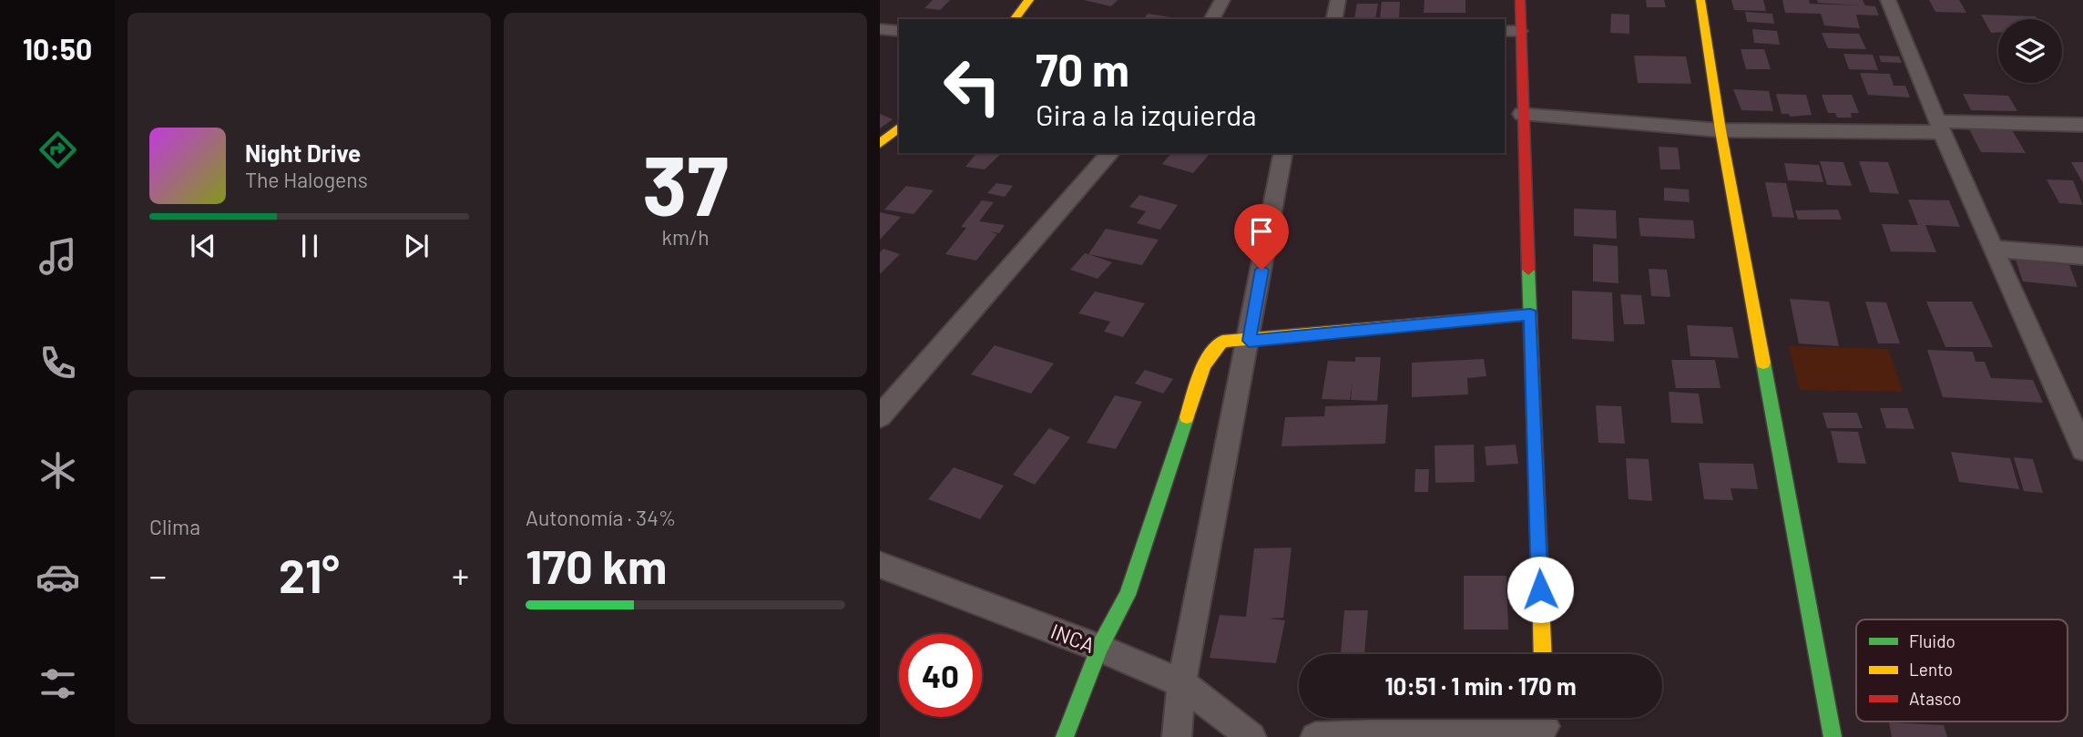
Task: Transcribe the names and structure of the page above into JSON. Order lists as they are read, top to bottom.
{
  "streets": {
    "street": ["INCA"]
  },
  "legend": ["Fluido", "Lento", "Atasco"],
  "page": {
    "tabs": "10:50",
    "tile": [
      ["37", "km/h"],
      "Clima",
      ["Autonomía · 34%", "170 km"]
    ],
    "turn": ["70 m", "Gira a la izquierda"],
    "song": ["Night Drive", "The Halogens"],
    "heat": ["−", "21°", "+"],
    "limit": "40",
    "trip": "10:51 · 1 min · 170 m"
  }
}
